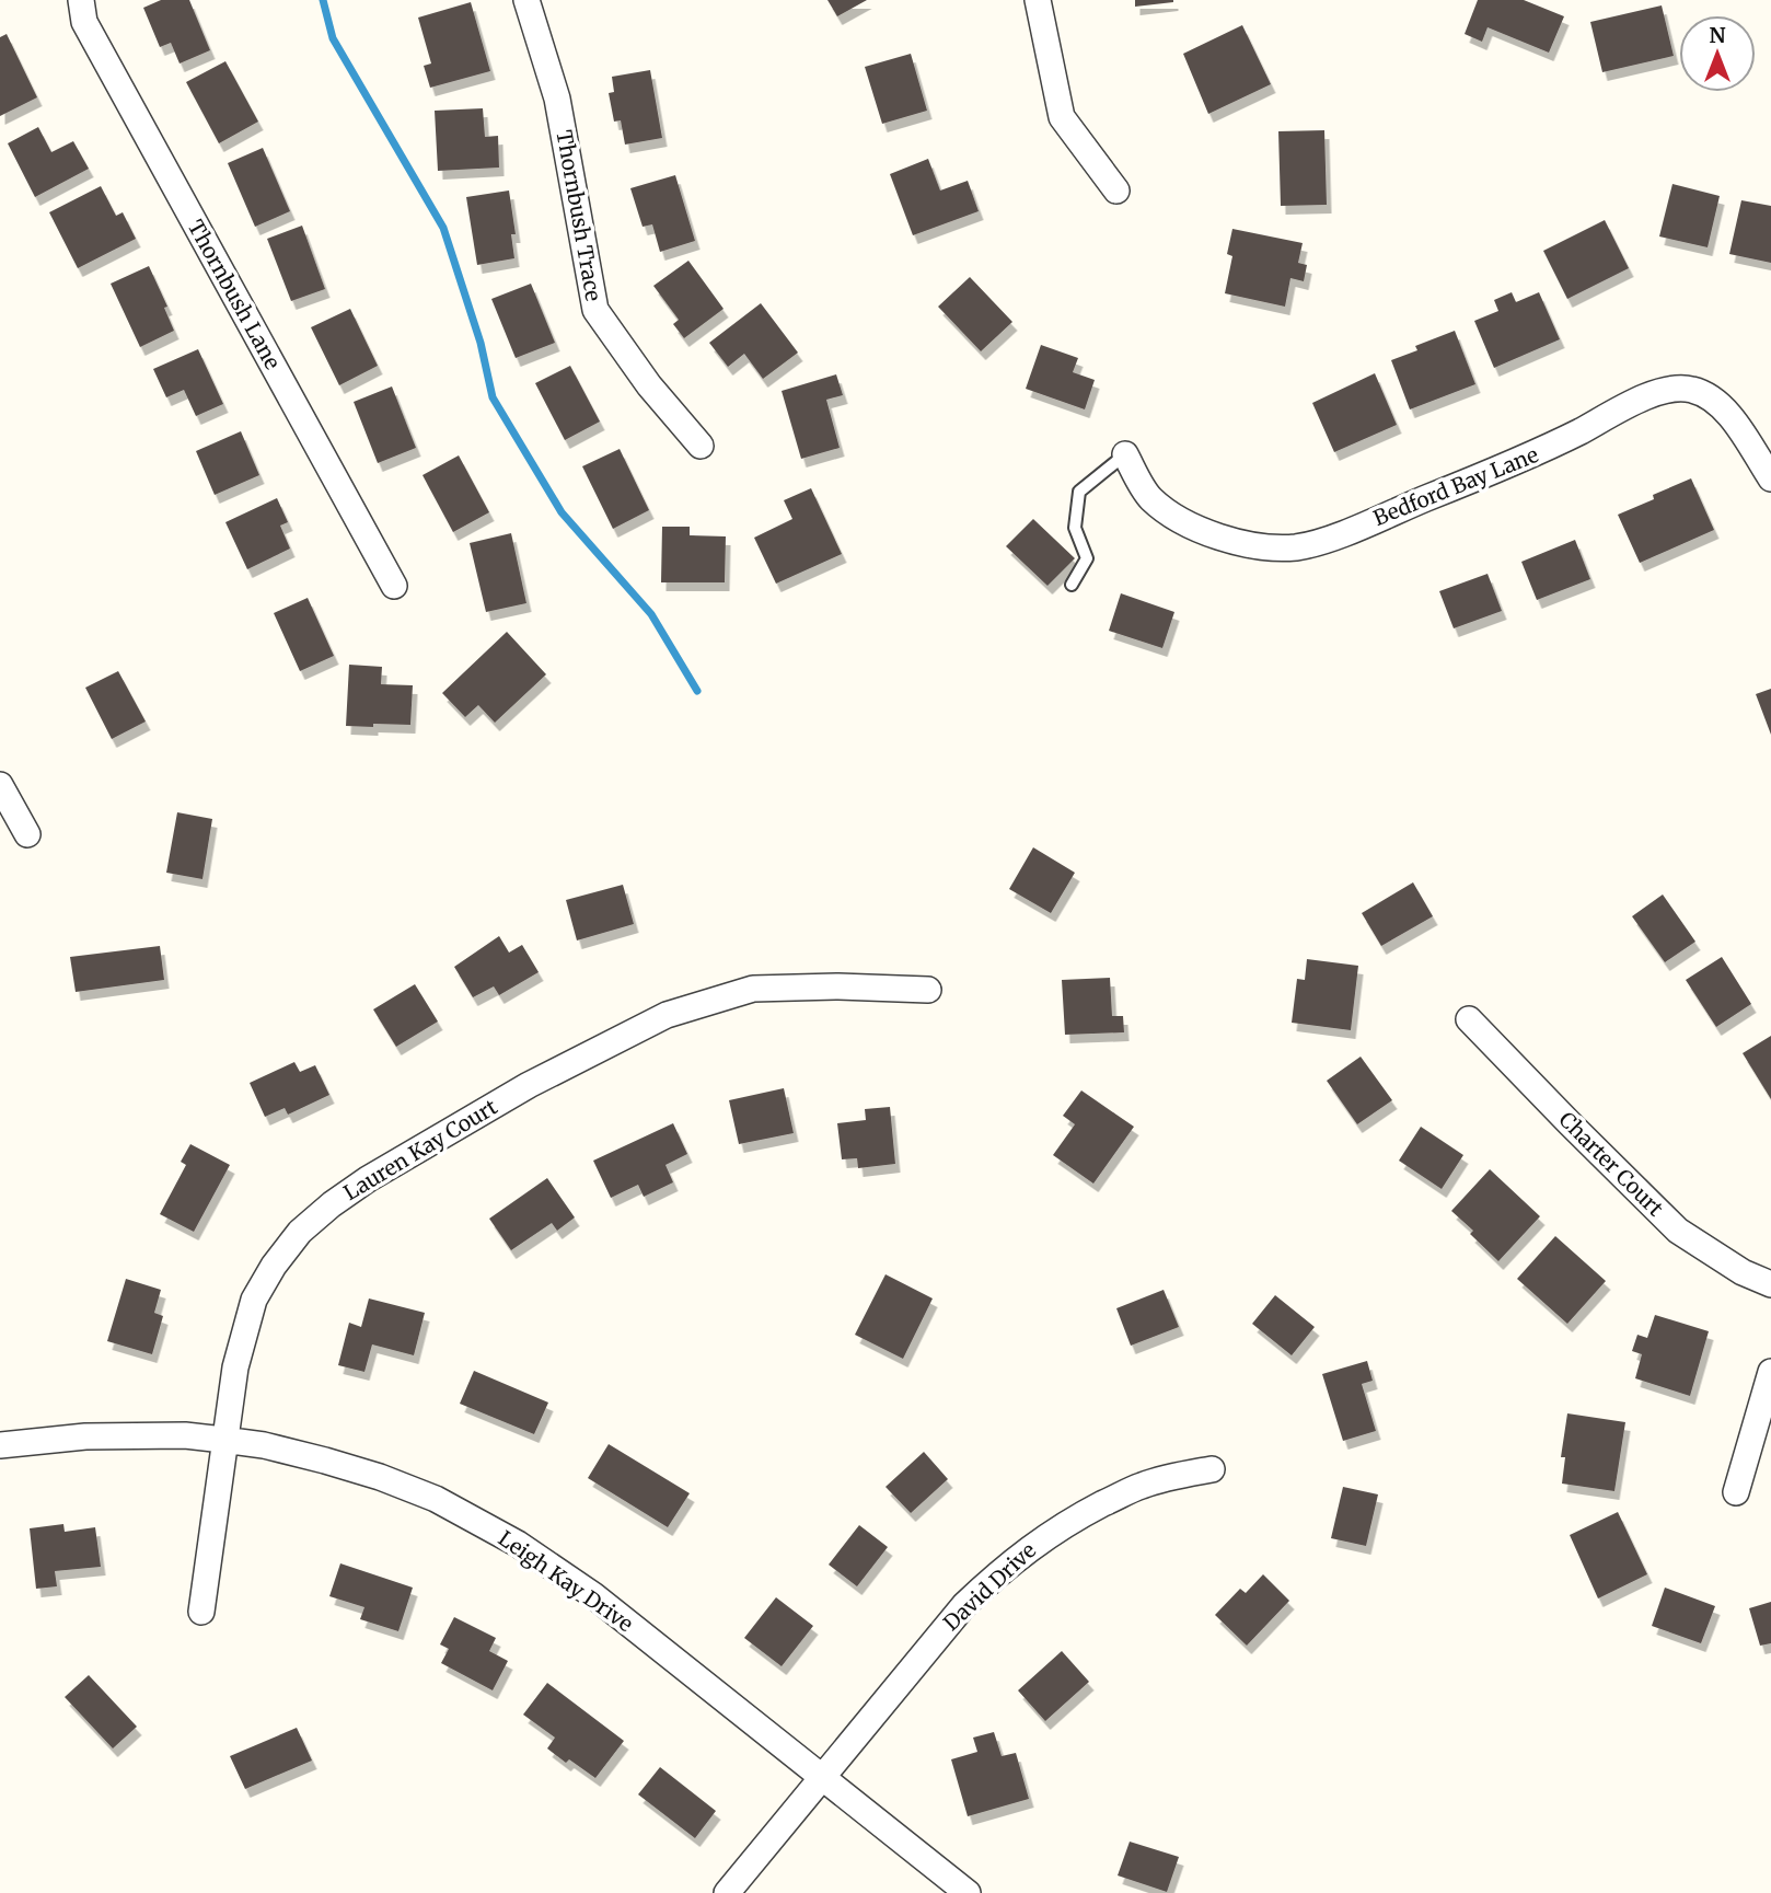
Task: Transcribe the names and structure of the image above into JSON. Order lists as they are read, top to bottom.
{
  "streets": {
    "street": [
      "Thornbush Trace",
      "Thornbush Lane",
      "Bedford Bay Lane",
      "Lauren Kay Court",
      "Charter Court",
      "Leigh Kay Drive",
      "David Drive"
    ]
  },
  "crossings": [
    ["Lauren Kay Court", "Leigh Kay Drive"],
    ["Leigh Kay Drive", "David Drive"]
  ],
  "north": "top"
}
